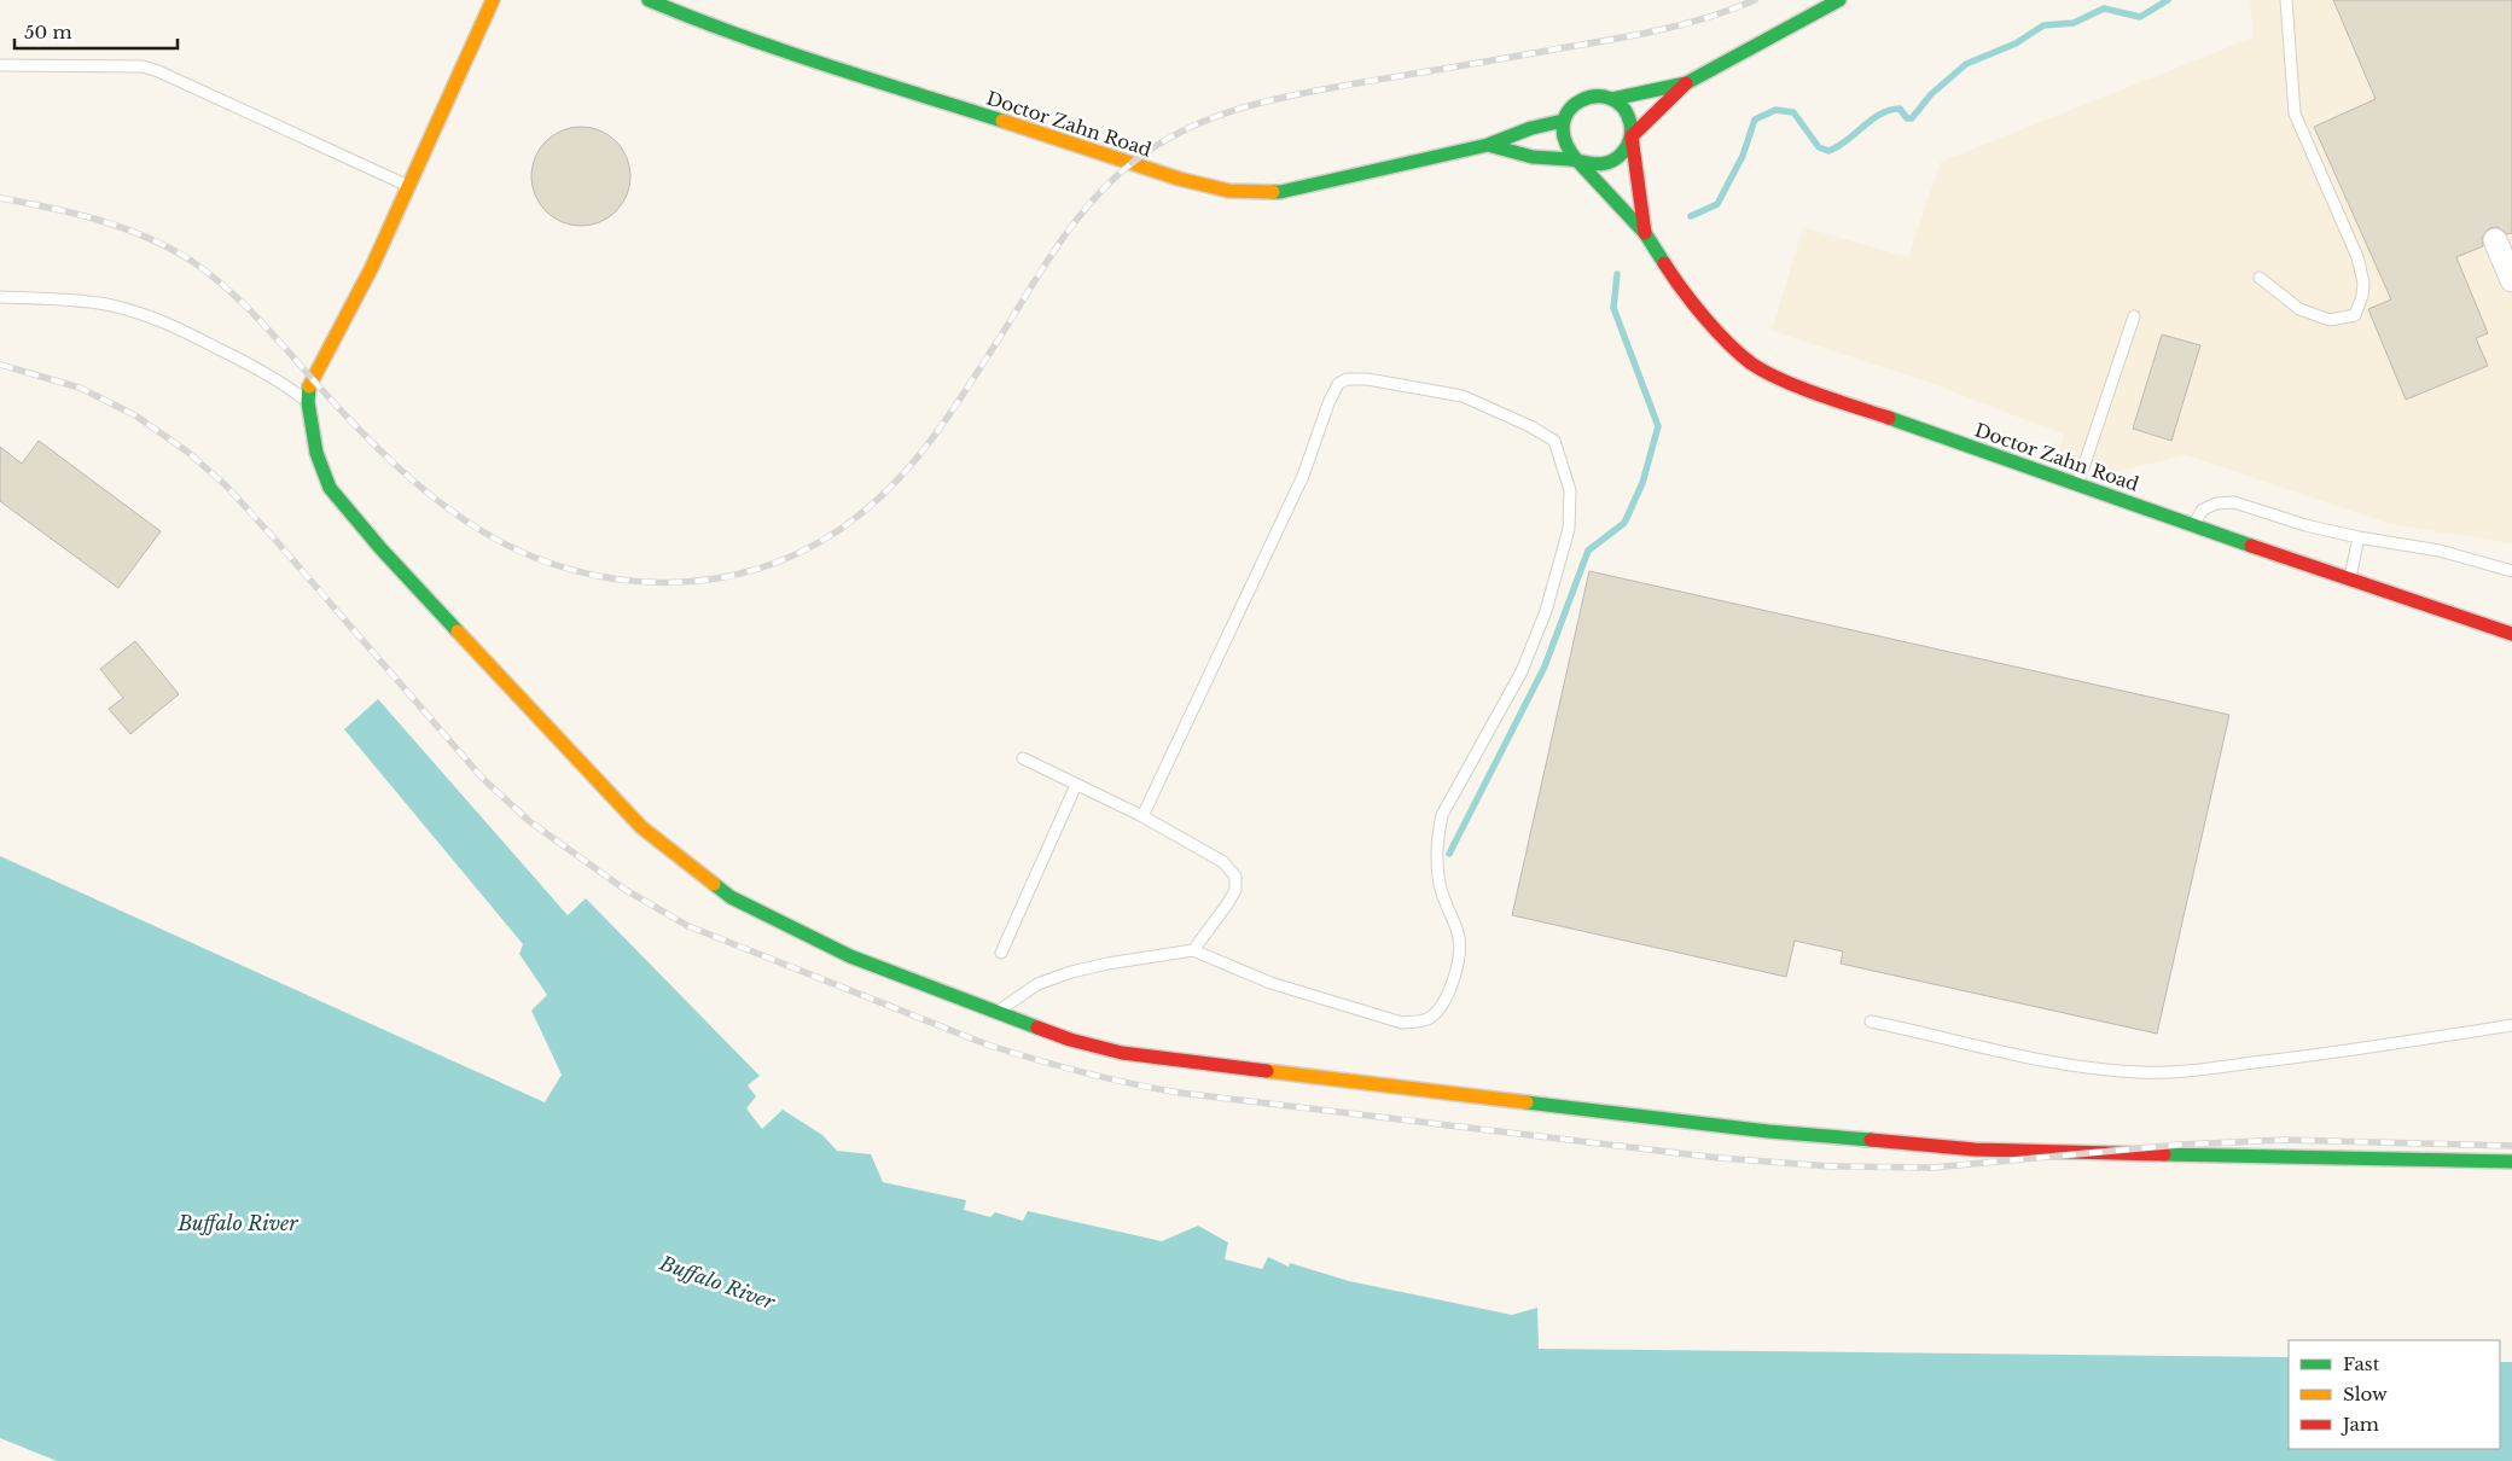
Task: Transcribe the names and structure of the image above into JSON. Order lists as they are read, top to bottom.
{
  "streets": {
    "street": ["Doctor Zahn Road"]
  },
  "water": ["Buffalo River"],
  "legend": ["Fast", "Slow", "Jam"],
  "scale_bar": "50 m"
}
